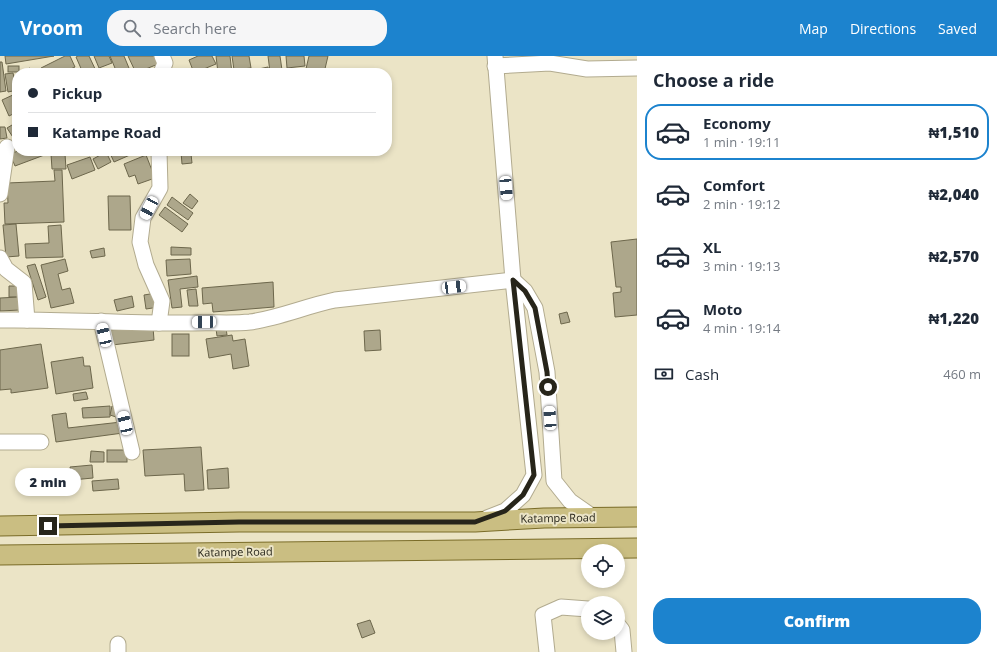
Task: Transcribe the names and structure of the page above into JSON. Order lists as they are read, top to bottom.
{
  "streets": {
    "main road": ["Katampe Road"]
  },
  "page": {
    "header": "Vroom",
    "search": "Search here",
    "nav": ["Map", "Directions", "Saved"],
    "heading": "Choose a ride",
    "banner": ["Pickup", "Katampe Road"],
    "list": [
      {
        "name": "Economy",
        "note": "1 min · 19:11",
        "value": "₦1,510"
      },
      {
        "name": "Comfort",
        "note": "2 min · 19:12",
        "value": "₦2,040"
      },
      {
        "name": "XL",
        "note": "3 min · 19:13",
        "value": "₦2,570"
      },
      {
        "name": "Moto",
        "note": "4 min · 19:14",
        "value": "₦1,220"
      }
    ],
    "pay": ["Cash", "460 m"],
    "bubble": "2 min",
    "buttons": "Confirm"
  }
}
